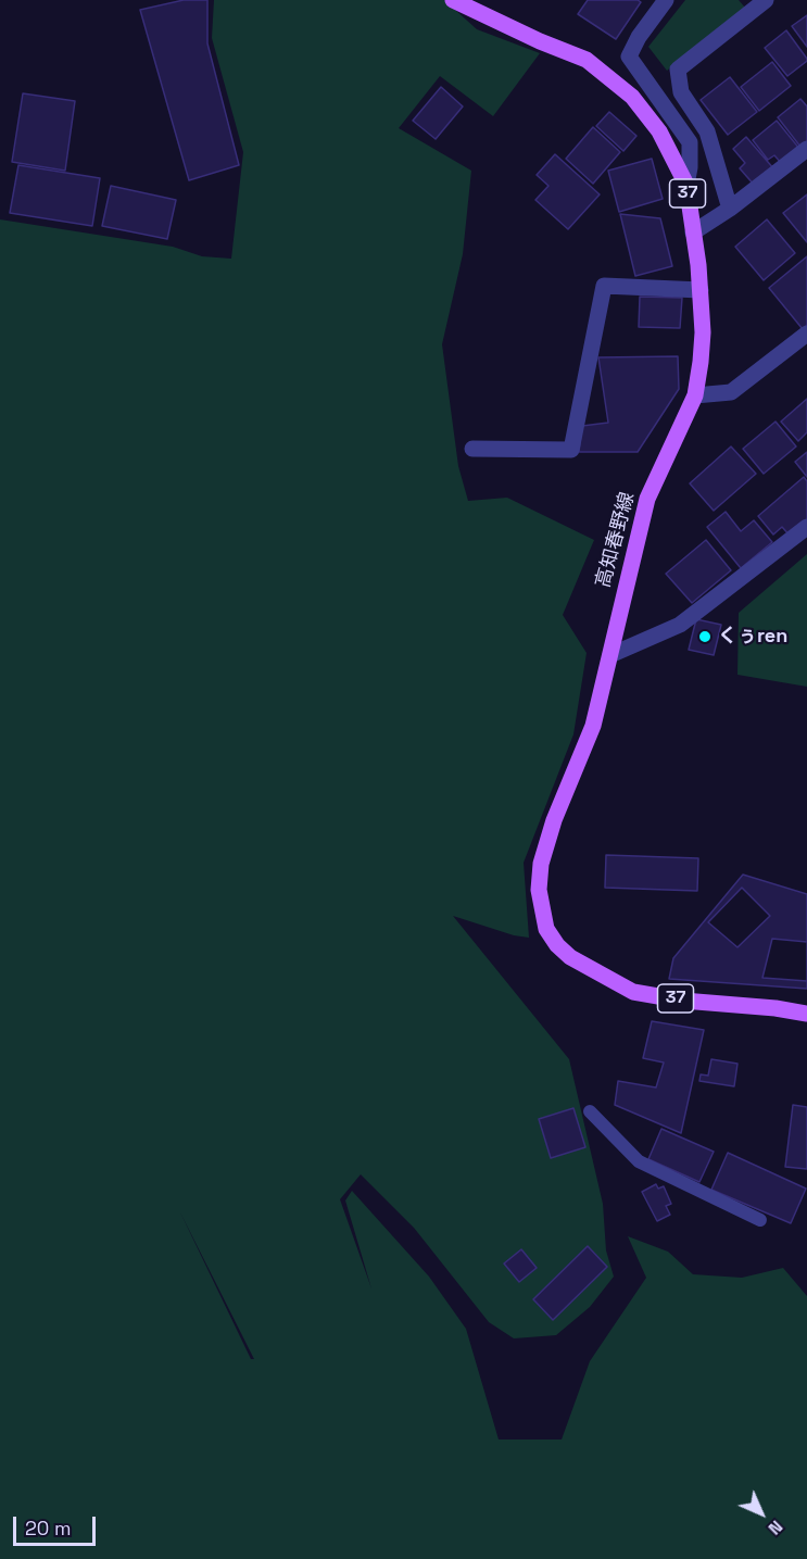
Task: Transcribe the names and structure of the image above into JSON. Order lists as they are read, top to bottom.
{
  "streets": {
    "main road": ["37", "高知春野線"]
  },
  "places": ["くぅren"],
  "scale_bar": "20 m",
  "north": "bottom right"
}
